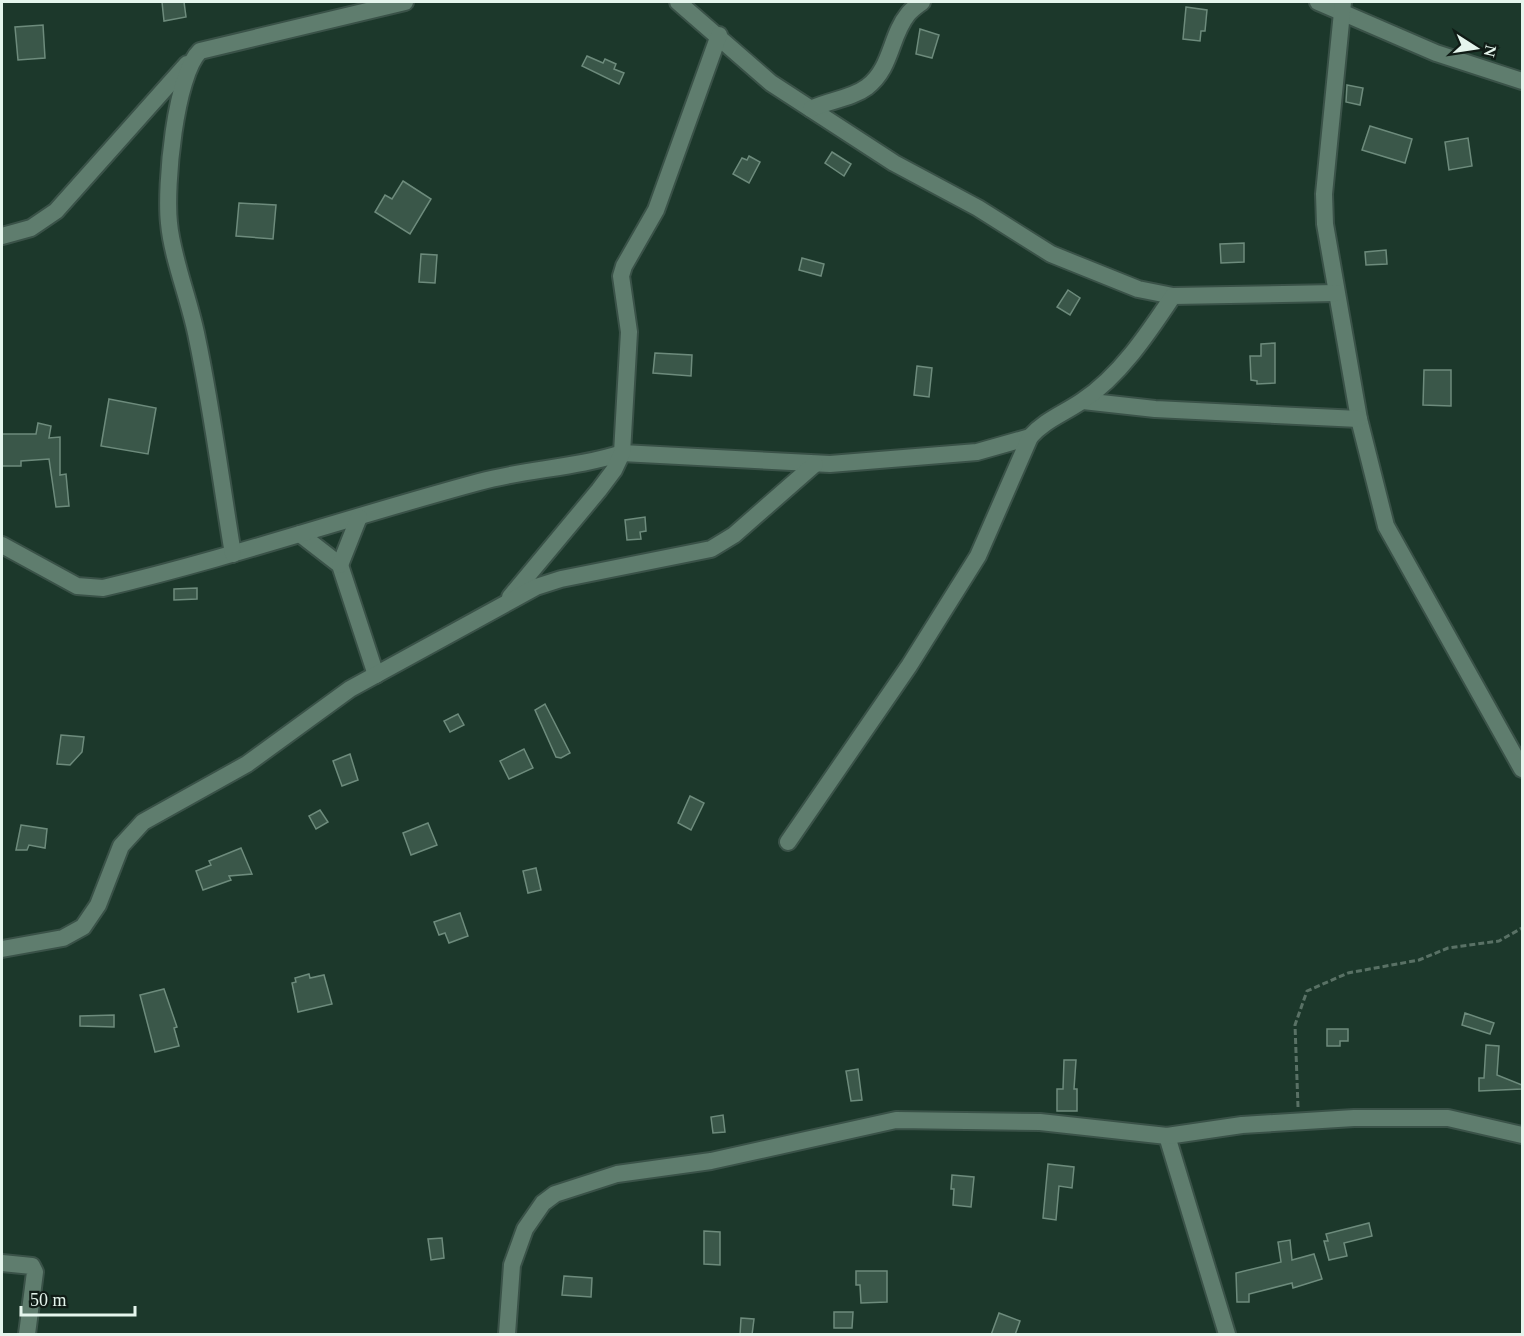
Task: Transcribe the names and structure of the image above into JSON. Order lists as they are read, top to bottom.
{
  "scale_bar": "50 m",
  "north": "right"
}
